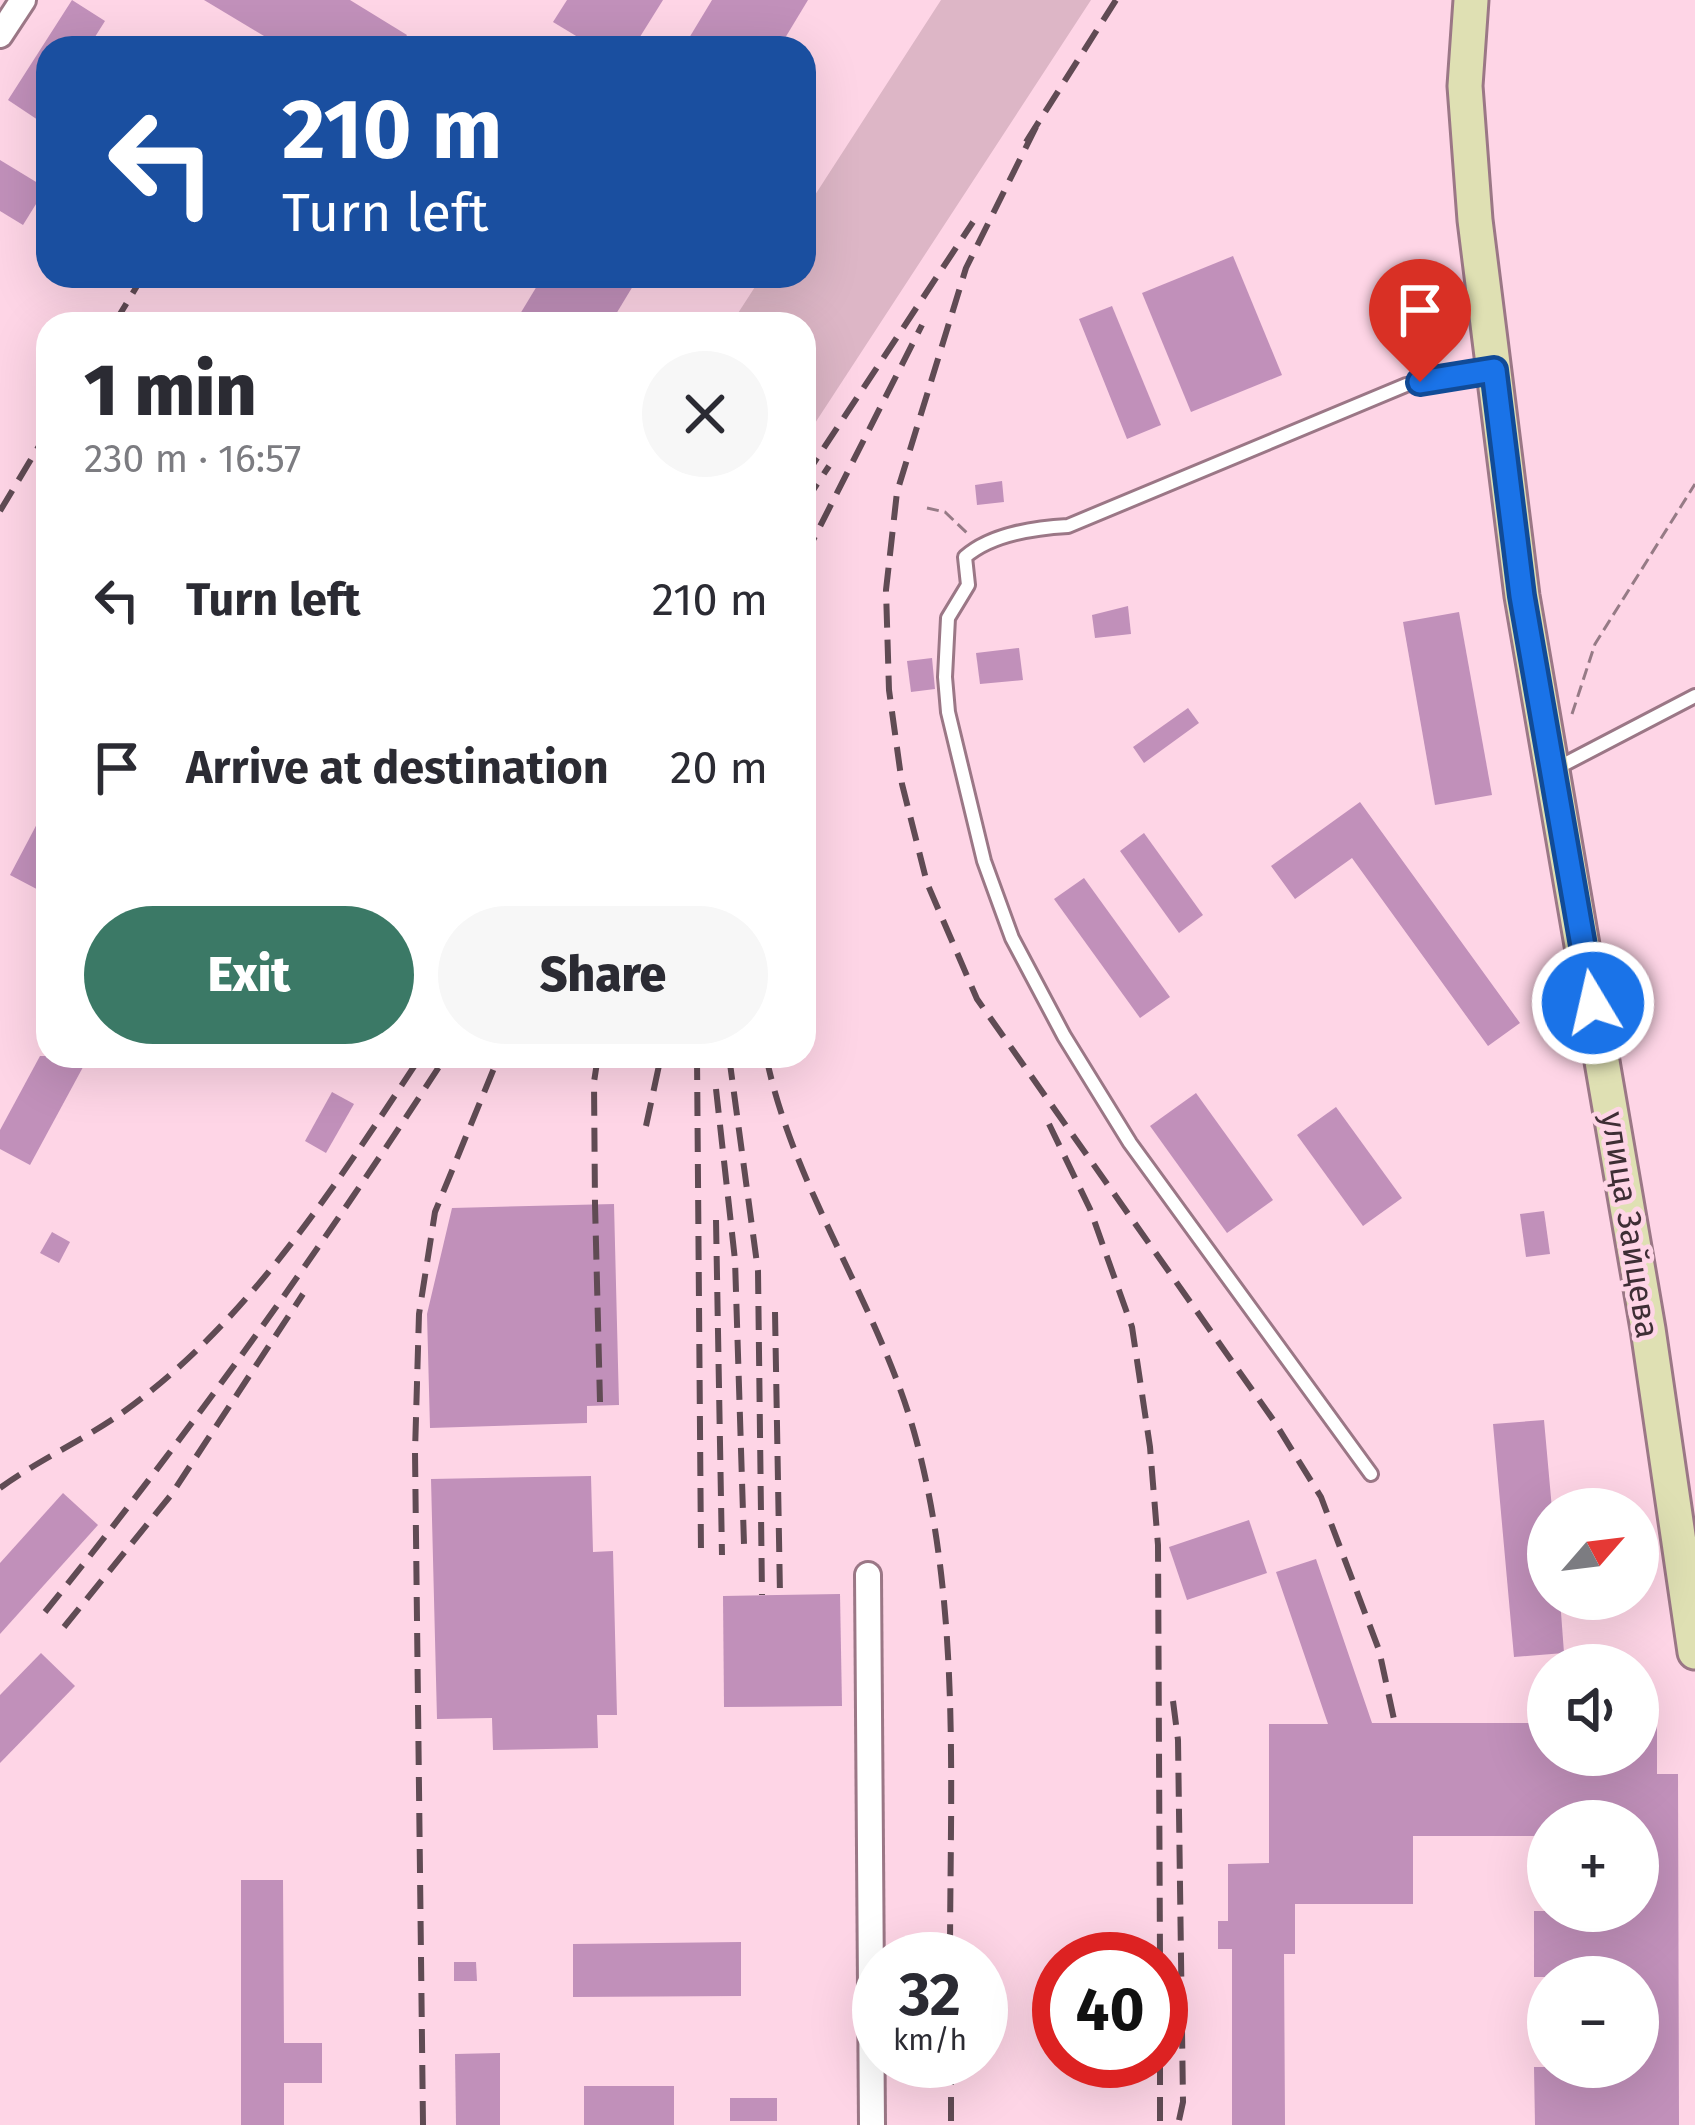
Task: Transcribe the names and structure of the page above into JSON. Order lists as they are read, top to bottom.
{
  "streets": {
    "street": ["улица Зайцева"]
  },
  "north": "top right",
  "page": {
    "turn": ["210 m", "Turn left"],
    "heading": ["1 min", "230 m · 16:57"],
    "list": [
      {
        "name": "Turn left",
        "value": "210 m"
      },
      {
        "name": "Arrive at destination",
        "value": "20 m"
      }
    ],
    "buttons": ["Exit", "Share"],
    "map_buttons": ["+", "−"],
    "speed": "32 km/h",
    "limit": "40"
  }
}
